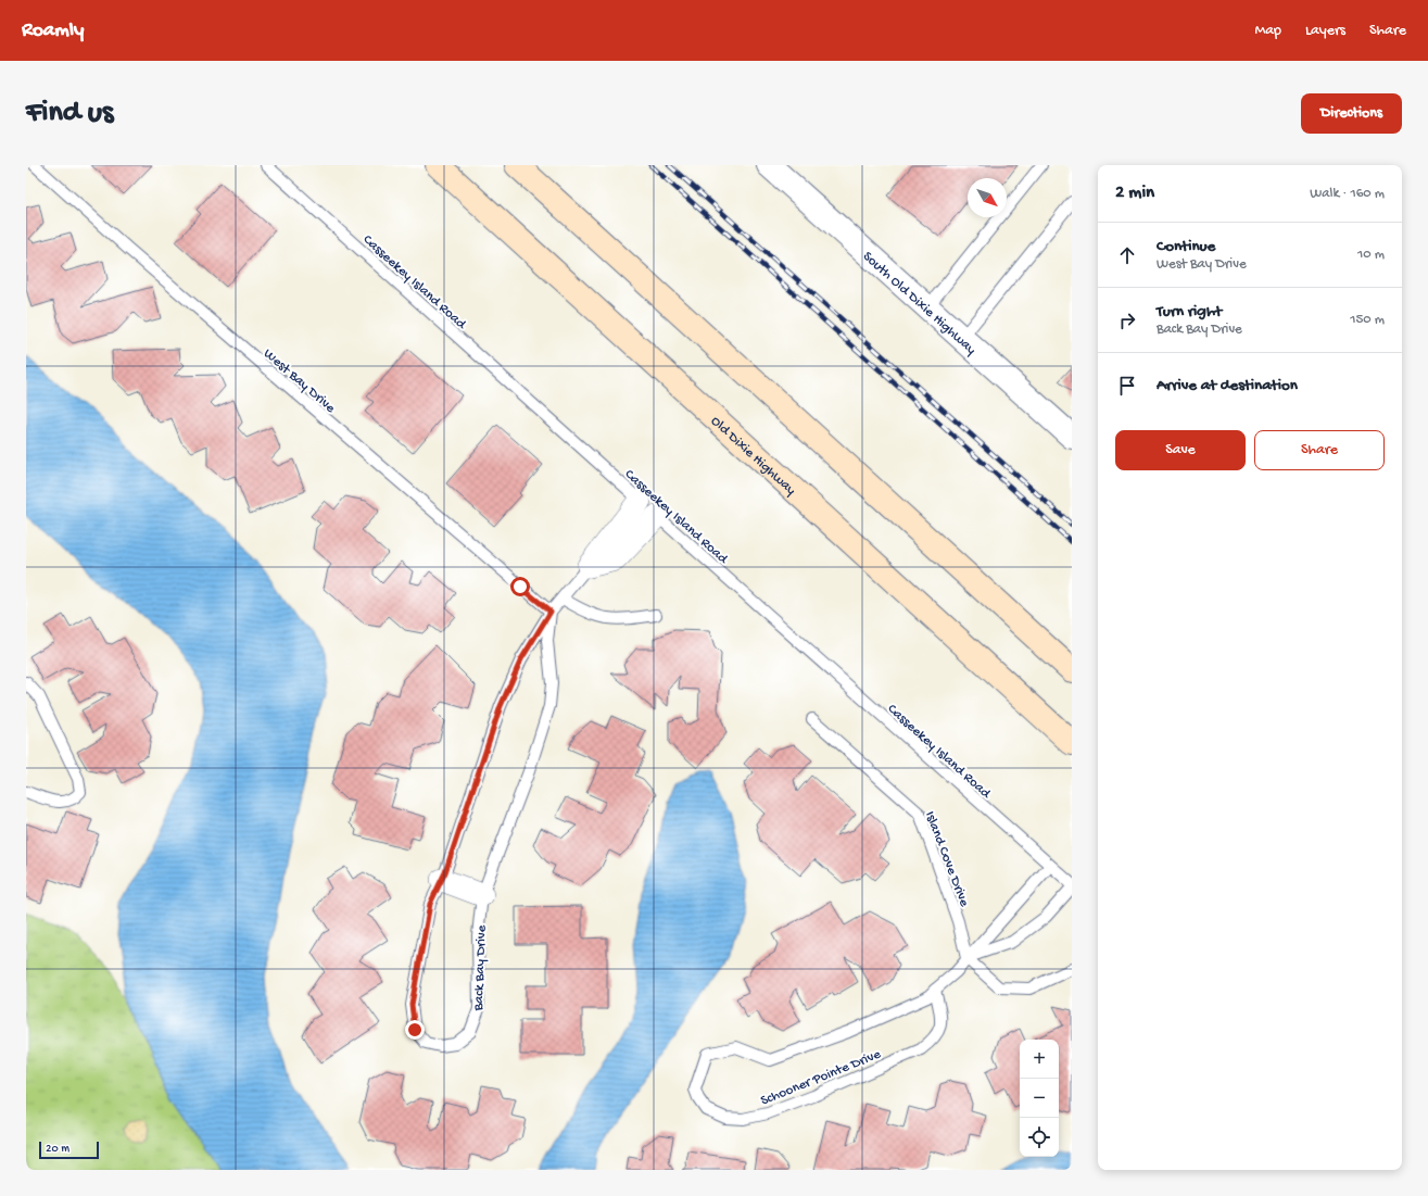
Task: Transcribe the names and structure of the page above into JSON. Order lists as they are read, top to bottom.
{
  "streets": {
    "main road": ["Old Dixie Highway"],
    "street": ["South Old Dixie Highway", "Back Bay Drive"],
    "lane": [
      "Casseekey Island Road",
      "West Bay Drive",
      "Island Cove Drive",
      "Schooner Pointe Drive"
    ]
  },
  "crossings": [
    ["Casseekey Island Road", "Back Bay Drive"],
    ["Casseekey Island Road", "Schooner Pointe Drive"],
    ["West Bay Drive", "Back Bay Drive"],
    ["Island Cove Drive", "Schooner Pointe Drive"]
  ],
  "scale_bar": "20 m",
  "north": "bottom right",
  "page": {
    "header": "Roamly",
    "nav": ["Map", "Layers", "Share"],
    "buttons": [
      "Directions",
      ["Save", "Share"]
    ],
    "title": "Find us",
    "heading": ["2 min", "Walk · 160 m"],
    "list": [
      ["Continue", "West Bay Drive", "10 m"],
      ["Turn right", "Back Bay Drive", "150 m"],
      "Arrive at destination"
    ],
    "map_buttons": ["+", "−"],
    "scale": "20 m"
  }
}
